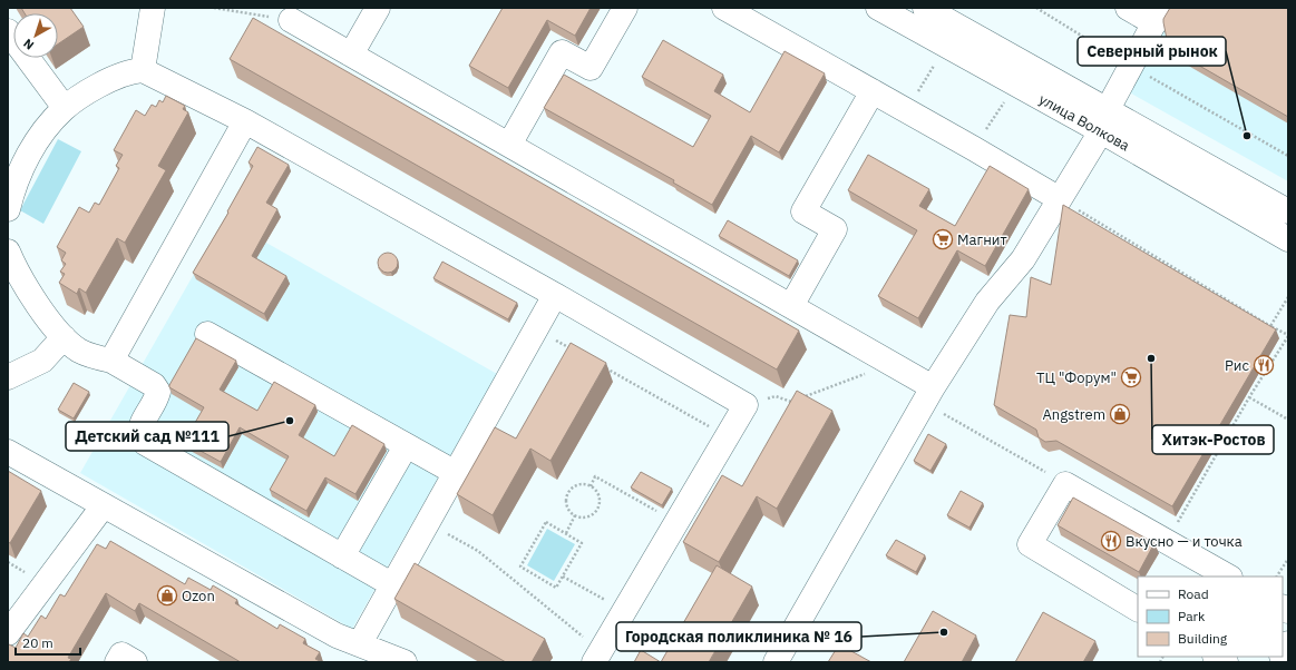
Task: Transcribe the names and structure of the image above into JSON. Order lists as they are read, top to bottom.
{
  "streets": {
    "main road": ["улица Волкова"]
  },
  "places": {
    "other": [
      "Северный рынок",
      "Хитэк-Ростов",
      "Детский сад №111",
      "Городская поликлиника № 16"
    ],
    "supermarket": ["Магнит", "ТЦ \"Форум\""],
    "restaurant": ["Рис", "Вкусно — и точка"],
    "shop": ["Angstrem", "Ozon"]
  },
  "legend": ["Road", "Park", "Building"],
  "scale_bar": "20 m",
  "north": "bottom left"
}
